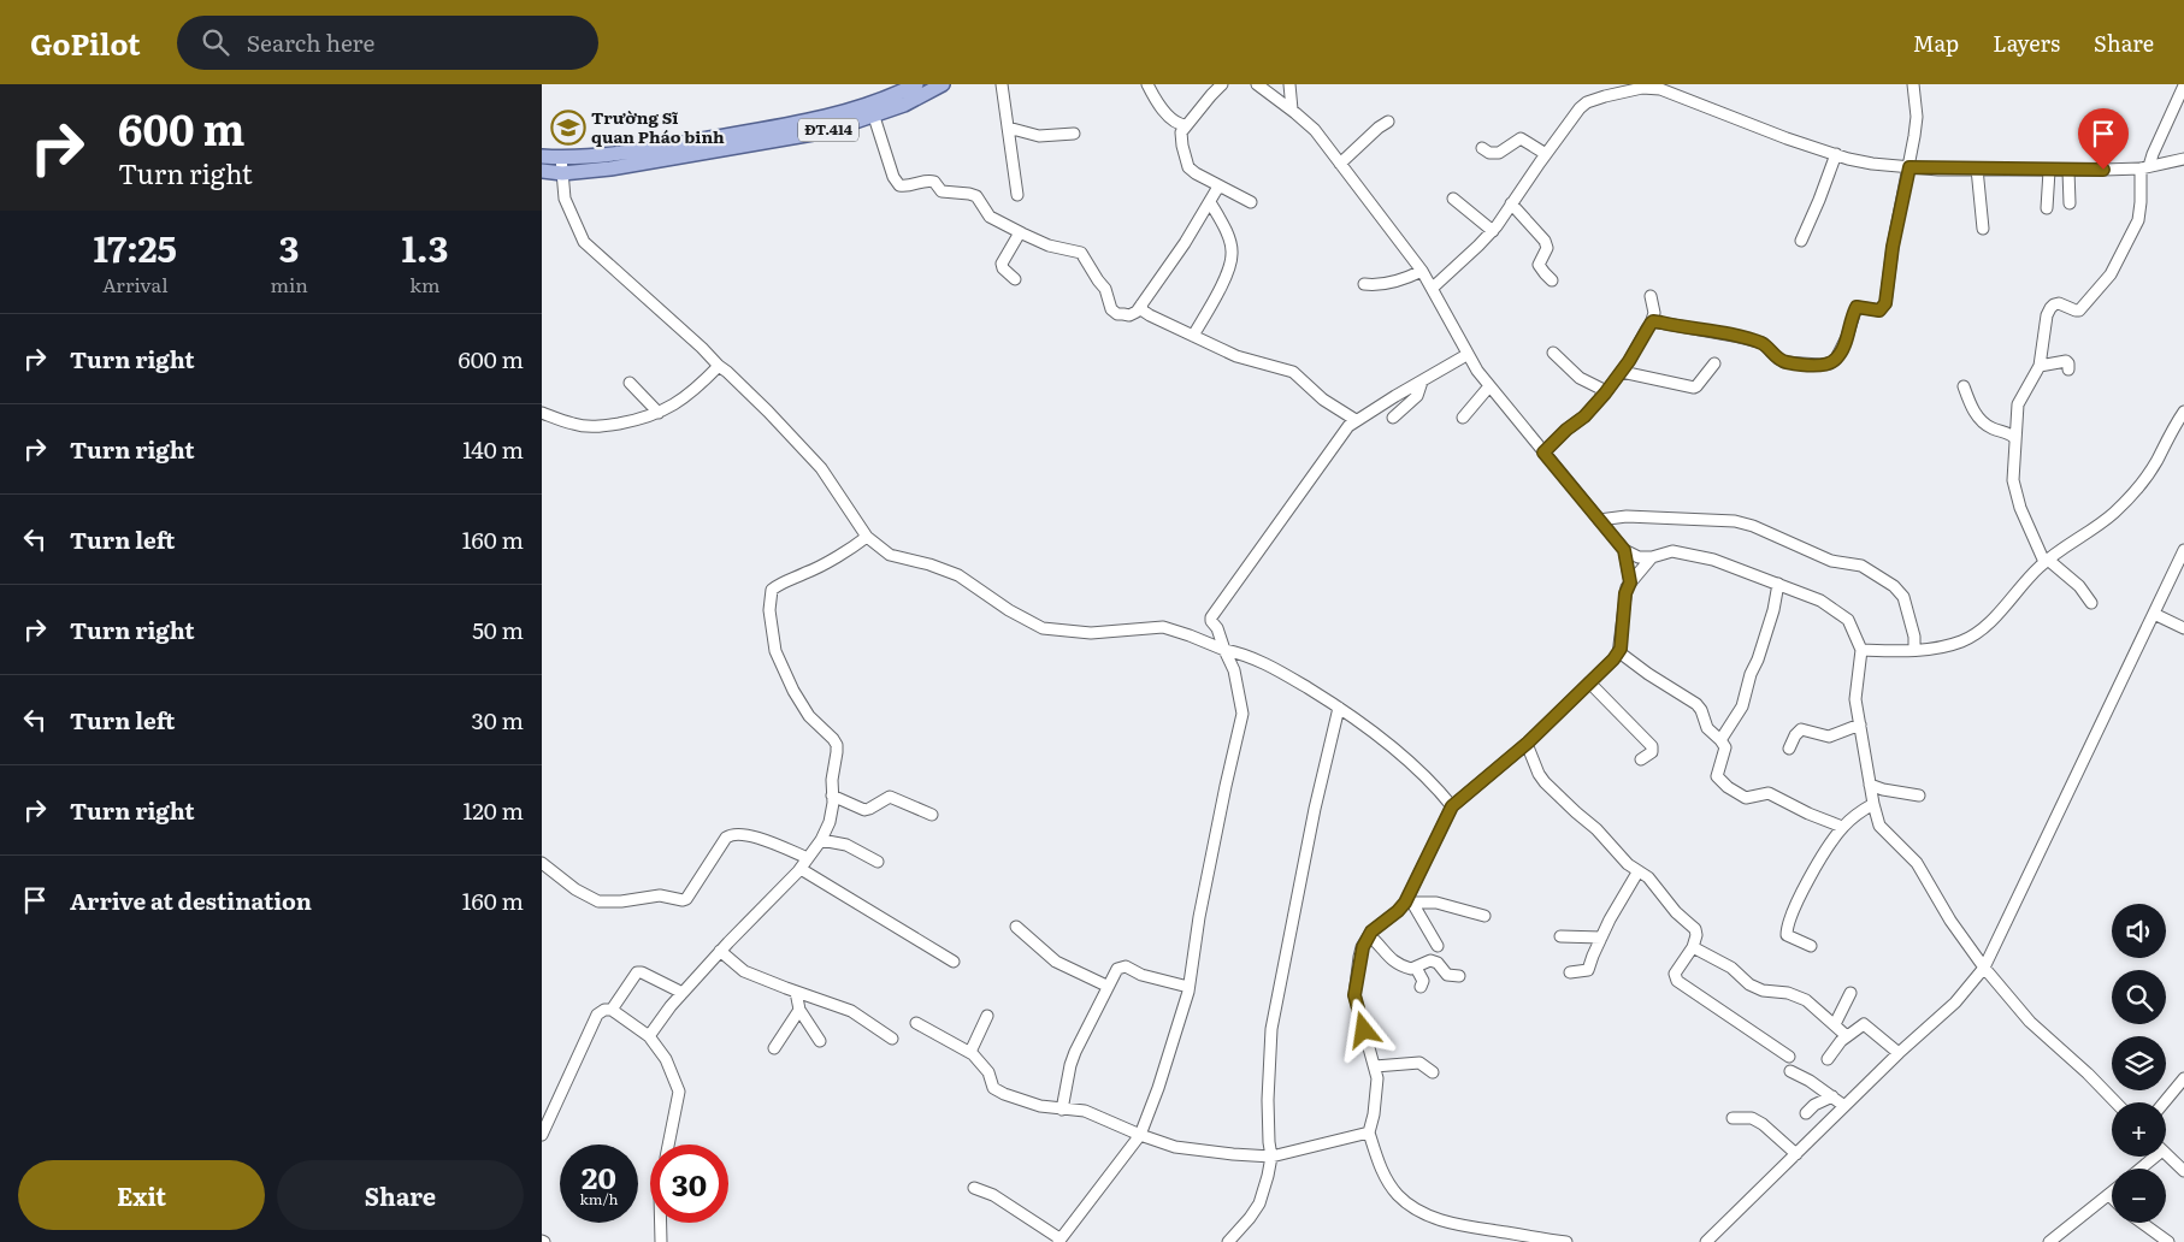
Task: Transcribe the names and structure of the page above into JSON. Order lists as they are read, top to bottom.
{
  "streets": {
    "main road": ["ĐT.414"]
  },
  "places": {
    "school or university": ["Trường Sĩ quan Pháo binh"]
  },
  "page": {
    "header": "GoPilot",
    "search": "Search here",
    "nav": ["Map", "Layers", "Share"],
    "turn": ["600 m", "Turn right"],
    "eta": [
      "17:25",
      "Arrival",
      "3",
      "min",
      "1.3",
      "km"
    ],
    "list": [
      {
        "name": "Turn right",
        "value": "600 m"
      },
      {
        "name": "Turn right",
        "value": "140 m"
      },
      {
        "name": "Turn left",
        "value": "160 m"
      },
      {
        "name": "Turn right",
        "value": "50 m"
      },
      {
        "name": "Turn left",
        "value": "30 m"
      },
      {
        "name": "Turn right",
        "value": "120 m"
      },
      {
        "name": "Arrive at destination",
        "value": "160 m"
      }
    ],
    "map_buttons": ["+", "−"],
    "speed": "20 km/h",
    "limit": "30",
    "buttons": ["Exit", "Share"]
  }
}
